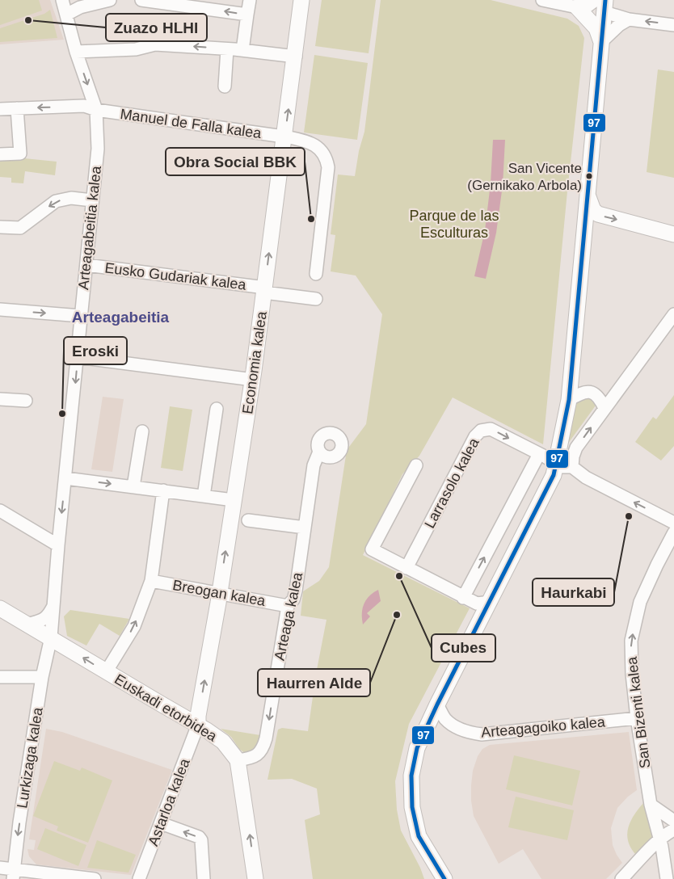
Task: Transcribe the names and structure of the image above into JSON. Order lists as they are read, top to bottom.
{
  "streets": {
    "street": [
      "Manuel de Falla kalea",
      "Arteagabeitia kalea",
      "Eusko Gudariak kalea",
      "Economia kalea",
      "Larrasolo kalea",
      "Breogan kalea",
      "Arteaga kalea",
      "Euskadi etorbidea",
      "San Bizenti kalea",
      "Arteagagoiko kalea",
      "Lurkizaga kalea",
      "Astarloa kalea"
    ]
  },
  "crossings": [
    ["Manuel de Falla kalea", "Arteagabeitia kalea"],
    ["Manuel de Falla kalea", "Economia kalea"],
    ["Arteagabeitia kalea", "Eusko Gudariak kalea"],
    ["Arteagabeitia kalea", "Euskadi etorbidea"],
    ["Arteagabeitia kalea", "Lurkizaga kalea"],
    ["Eusko Gudariak kalea", "Economia kalea"],
    ["Economia kalea", "Breogan kalea"],
    ["Economia kalea", "Euskadi etorbidea"],
    ["Economia kalea", "Astarloa kalea"],
    ["Breogan kalea", "Arteaga kalea"],
    ["Arteaga kalea", "Euskadi etorbidea"],
    ["Euskadi etorbidea", "Lurkizaga kalea"],
    ["Euskadi etorbidea", "Astarloa kalea"],
    ["San Bizenti kalea", "Arteagagoiko kalea"]
  ],
  "one_way": [
    "Arteaga kalea",
    "Euskadi etorbidea",
    "San Bizenti kalea",
    "Lurkizaga kalea"
  ],
  "districts": ["Arteagabeitia"],
  "parks": ["Parque de las Esculturas"],
  "places": [
    "Zuazo HLHI",
    "San Vicente (Gernikako Arbola)",
    "Obra Social BBK",
    "Eroski",
    "Haurkabi",
    "Cubes",
    "Haurren Alde"
  ],
  "lines": ["transit line 97"]
}
